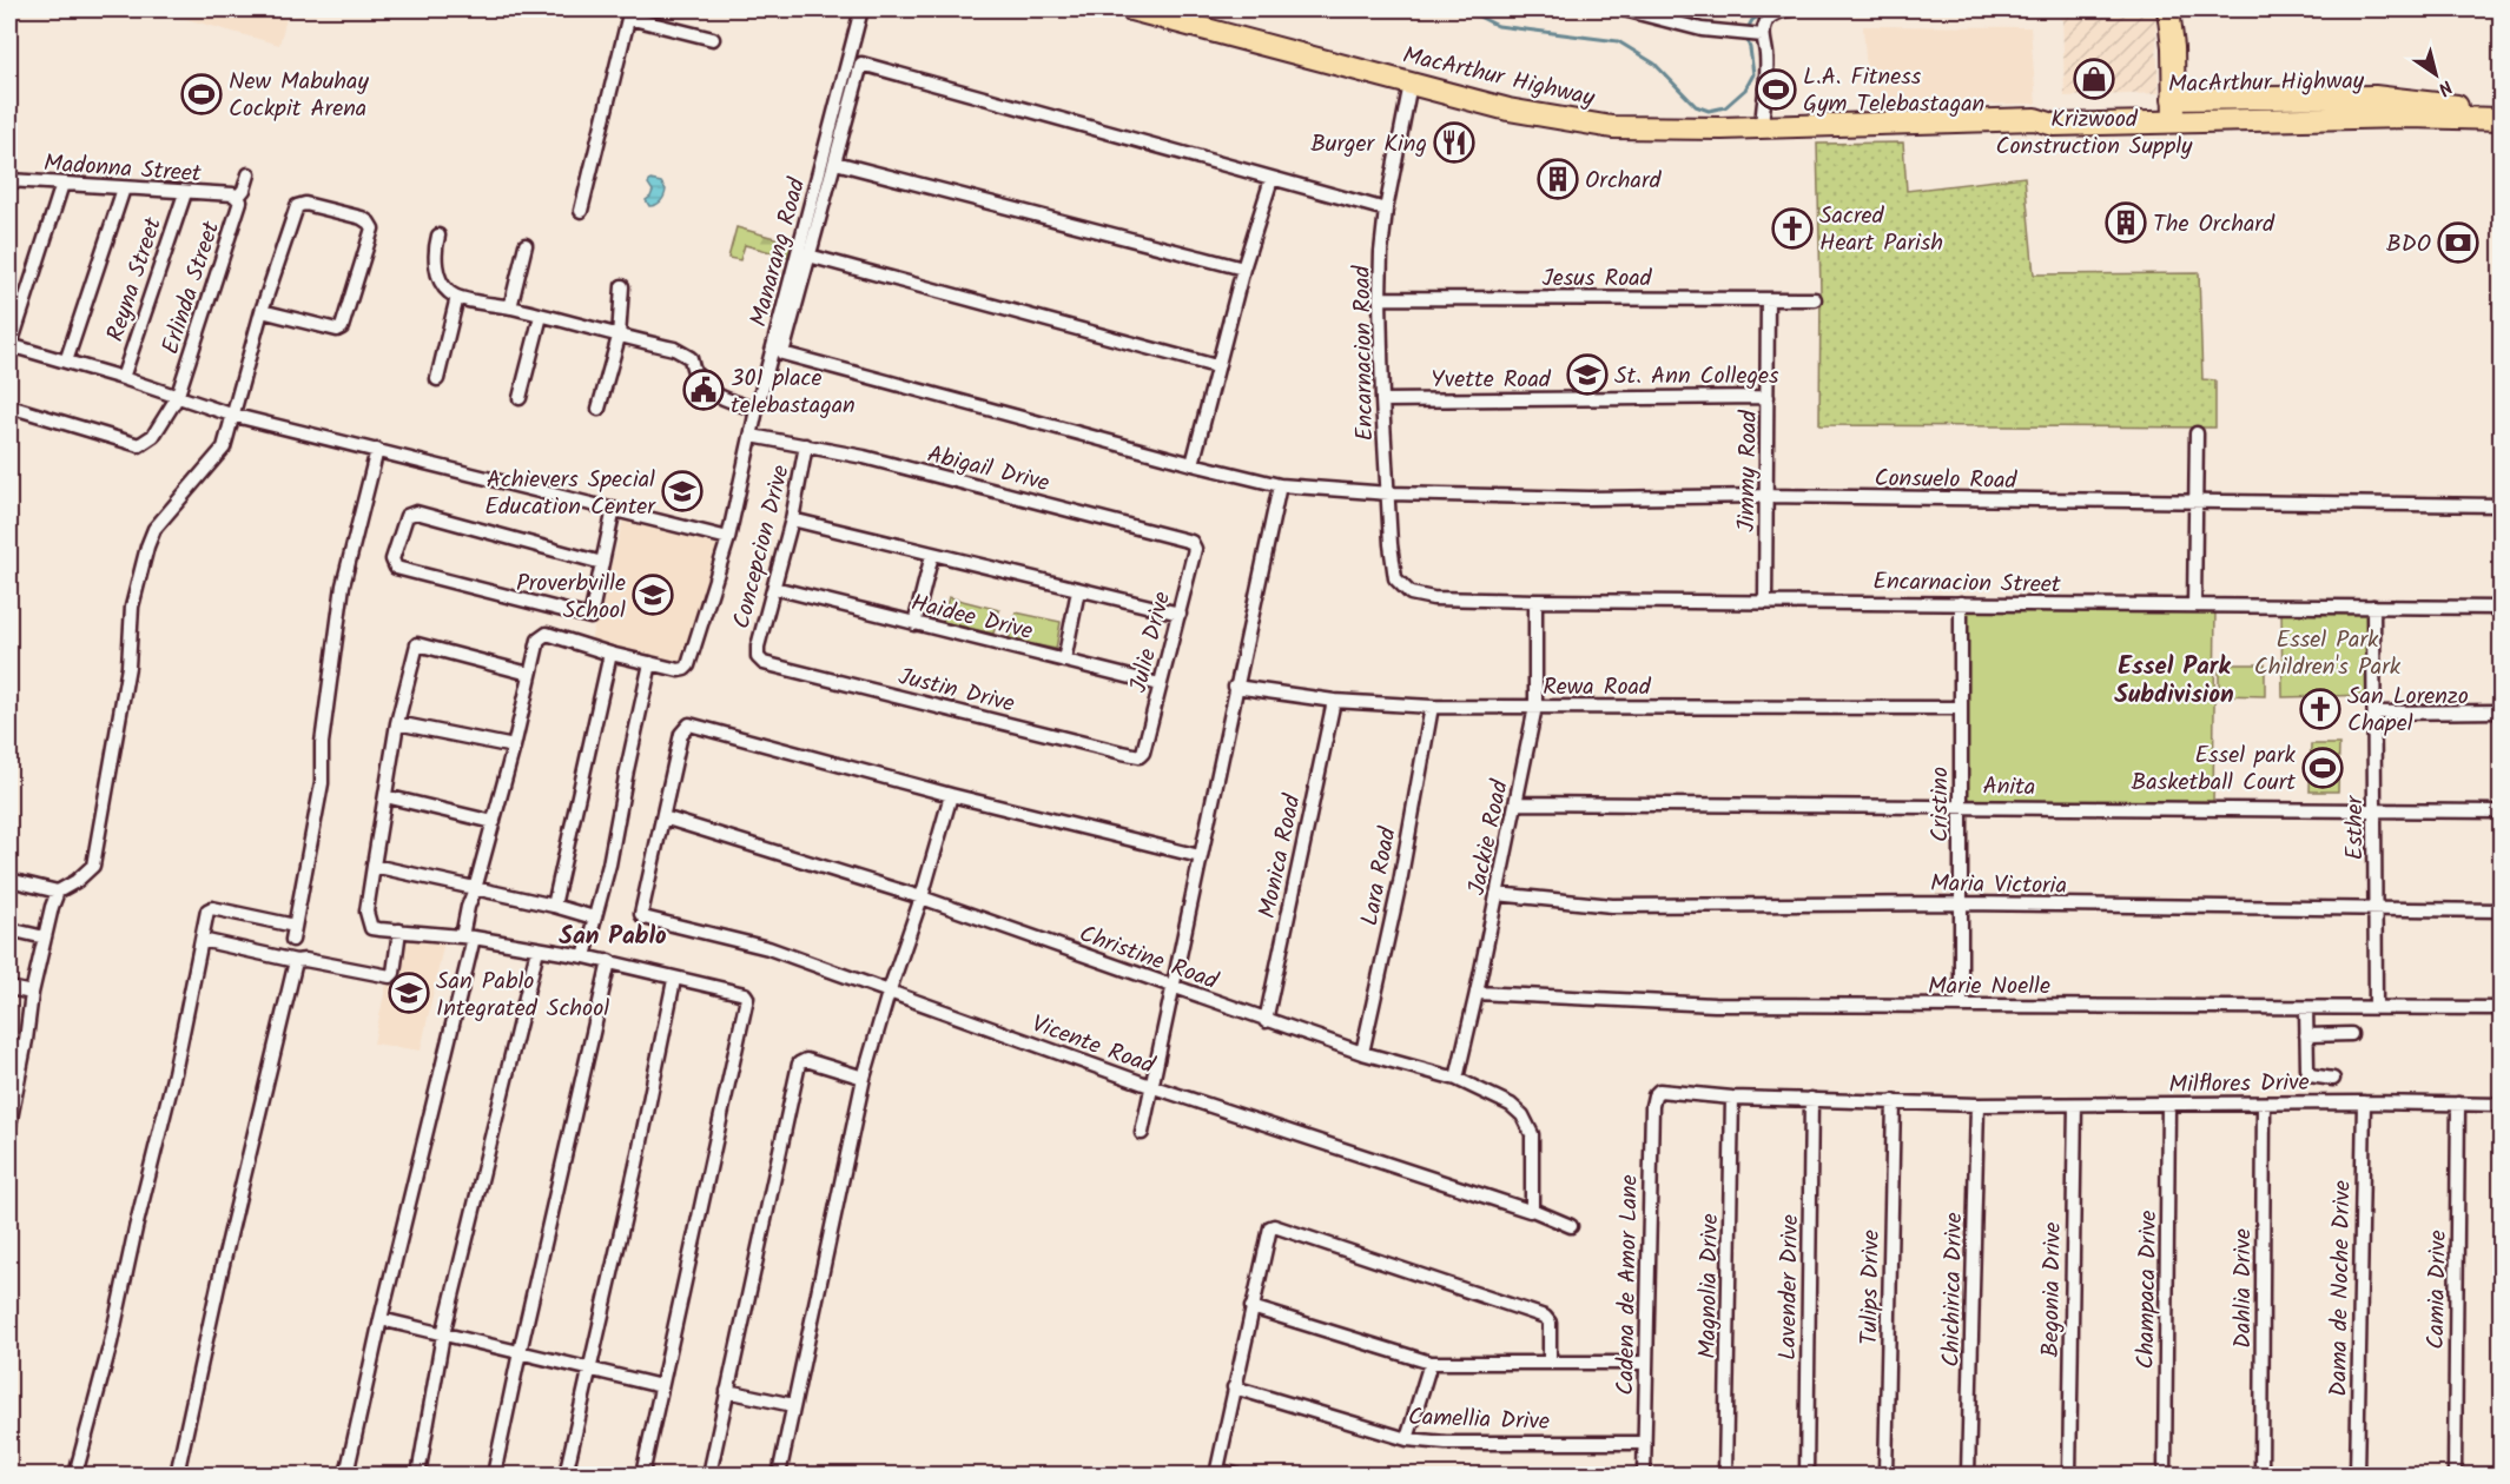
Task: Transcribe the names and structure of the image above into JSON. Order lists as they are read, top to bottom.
{
  "streets": {
    "main road": ["MacArthur Highway"],
    "street": [
      "Madonna Street",
      "Manarang Road",
      "Jesus Road",
      "Reyna Street",
      "Erlinda Street",
      "Encarnacion Road",
      "Yvette Road",
      "Abigail Drive",
      "Jimmy Road",
      "Consuelo Road",
      "Concepcion Drive",
      "Encarnacion Street",
      "Haidee Drive",
      "Julie Drive",
      "Rewa Road",
      "Justin Drive",
      "Anita",
      "Cristino",
      "Esther",
      "Jackie Road",
      "Monica Road",
      "Lara Road",
      "Maria Victoria",
      "Christine Road",
      "Marie Noelle",
      "Vicente Road",
      "Milflores Drive",
      "Cadena de Amor Lane",
      "Magnolia Drive",
      "Lavender Drive",
      "Tulips Drive",
      "Dahlia Drive",
      "Dama de Noche Drive",
      "Chichirica Drive",
      "Begonia Drive",
      "Champaca Drive",
      "Camia Drive",
      "Camellia Drive"
    ]
  },
  "crossings": [
    ["MacArthur Highway", "Encarnacion Road"],
    ["Madonna Street", "Reyna Street"],
    ["Madonna Street", "Erlinda Street"],
    ["Manarang Road", "Abigail Drive"],
    ["Jesus Road", "Encarnacion Road"],
    ["Jesus Road", "Jimmy Road"],
    ["Encarnacion Road", "Yvette Road"],
    ["Encarnacion Road", "Consuelo Road"],
    ["Encarnacion Road", "Encarnacion Street"],
    ["Yvette Road", "Jimmy Road"],
    ["Abigail Drive", "Concepcion Drive"],
    ["Abigail Drive", "Julie Drive"],
    ["Jimmy Road", "Consuelo Road"],
    ["Jimmy Road", "Encarnacion Street"],
    ["Concepcion Drive", "Haidee Drive"],
    ["Concepcion Drive", "Justin Drive"],
    ["Encarnacion Street", "Cristino"],
    ["Encarnacion Street", "Esther"],
    ["Encarnacion Street", "Jackie Road"],
    ["Haidee Drive", "Julie Drive"],
    ["Julie Drive", "Justin Drive"],
    ["Rewa Road", "Cristino"],
    ["Rewa Road", "Jackie Road"],
    ["Rewa Road", "Monica Road"],
    ["Rewa Road", "Lara Road"],
    ["Anita", "Cristino"],
    ["Anita", "Esther"],
    ["Anita", "Jackie Road"],
    ["Cristino", "Maria Victoria"],
    ["Cristino", "Marie Noelle"],
    ["Esther", "Maria Victoria"],
    ["Esther", "Marie Noelle"],
    ["Jackie Road", "Maria Victoria"],
    ["Jackie Road", "Christine Road"],
    ["Jackie Road", "Marie Noelle"],
    ["Monica Road", "Christine Road"],
    ["Lara Road", "Christine Road"],
    ["Christine Road", "Vicente Road"],
    ["Milflores Drive", "Cadena de Amor Lane"],
    ["Milflores Drive", "Magnolia Drive"],
    ["Milflores Drive", "Lavender Drive"],
    ["Milflores Drive", "Tulips Drive"],
    ["Milflores Drive", "Dahlia Drive"],
    ["Milflores Drive", "Dama de Noche Drive"],
    ["Milflores Drive", "Chichirica Drive"],
    ["Milflores Drive", "Begonia Drive"],
    ["Milflores Drive", "Champaca Drive"],
    ["Milflores Drive", "Camia Drive"],
    ["Cadena de Amor Lane", "Camellia Drive"]
  ],
  "districts": ["Essel Park Subdivision", "San Pablo"],
  "parks": ["Essel Park Children's Park"],
  "places": {
    "shop": ["Krizwood Construction Supply"],
    "sports": ["L.A. Fitness Gym Telebastagan", "New Mabuhay Cockpit Arena", "Essel park Basketball Court"],
    "restaurant": ["Burger King"],
    "building": ["Orchard", "The Orchard"],
    "church": ["Sacred Heart Parish", "San Lorenzo Chapel"],
    "bank": ["BDO"],
    "school or university": [
      "St. Ann Colleges",
      "Achievers Special Education Center",
      "Proverbville School",
      "San Pablo Integrated School"
    ],
    "public building": ["301 place telebastagan"]
  },
  "north": "bottom right"
}
